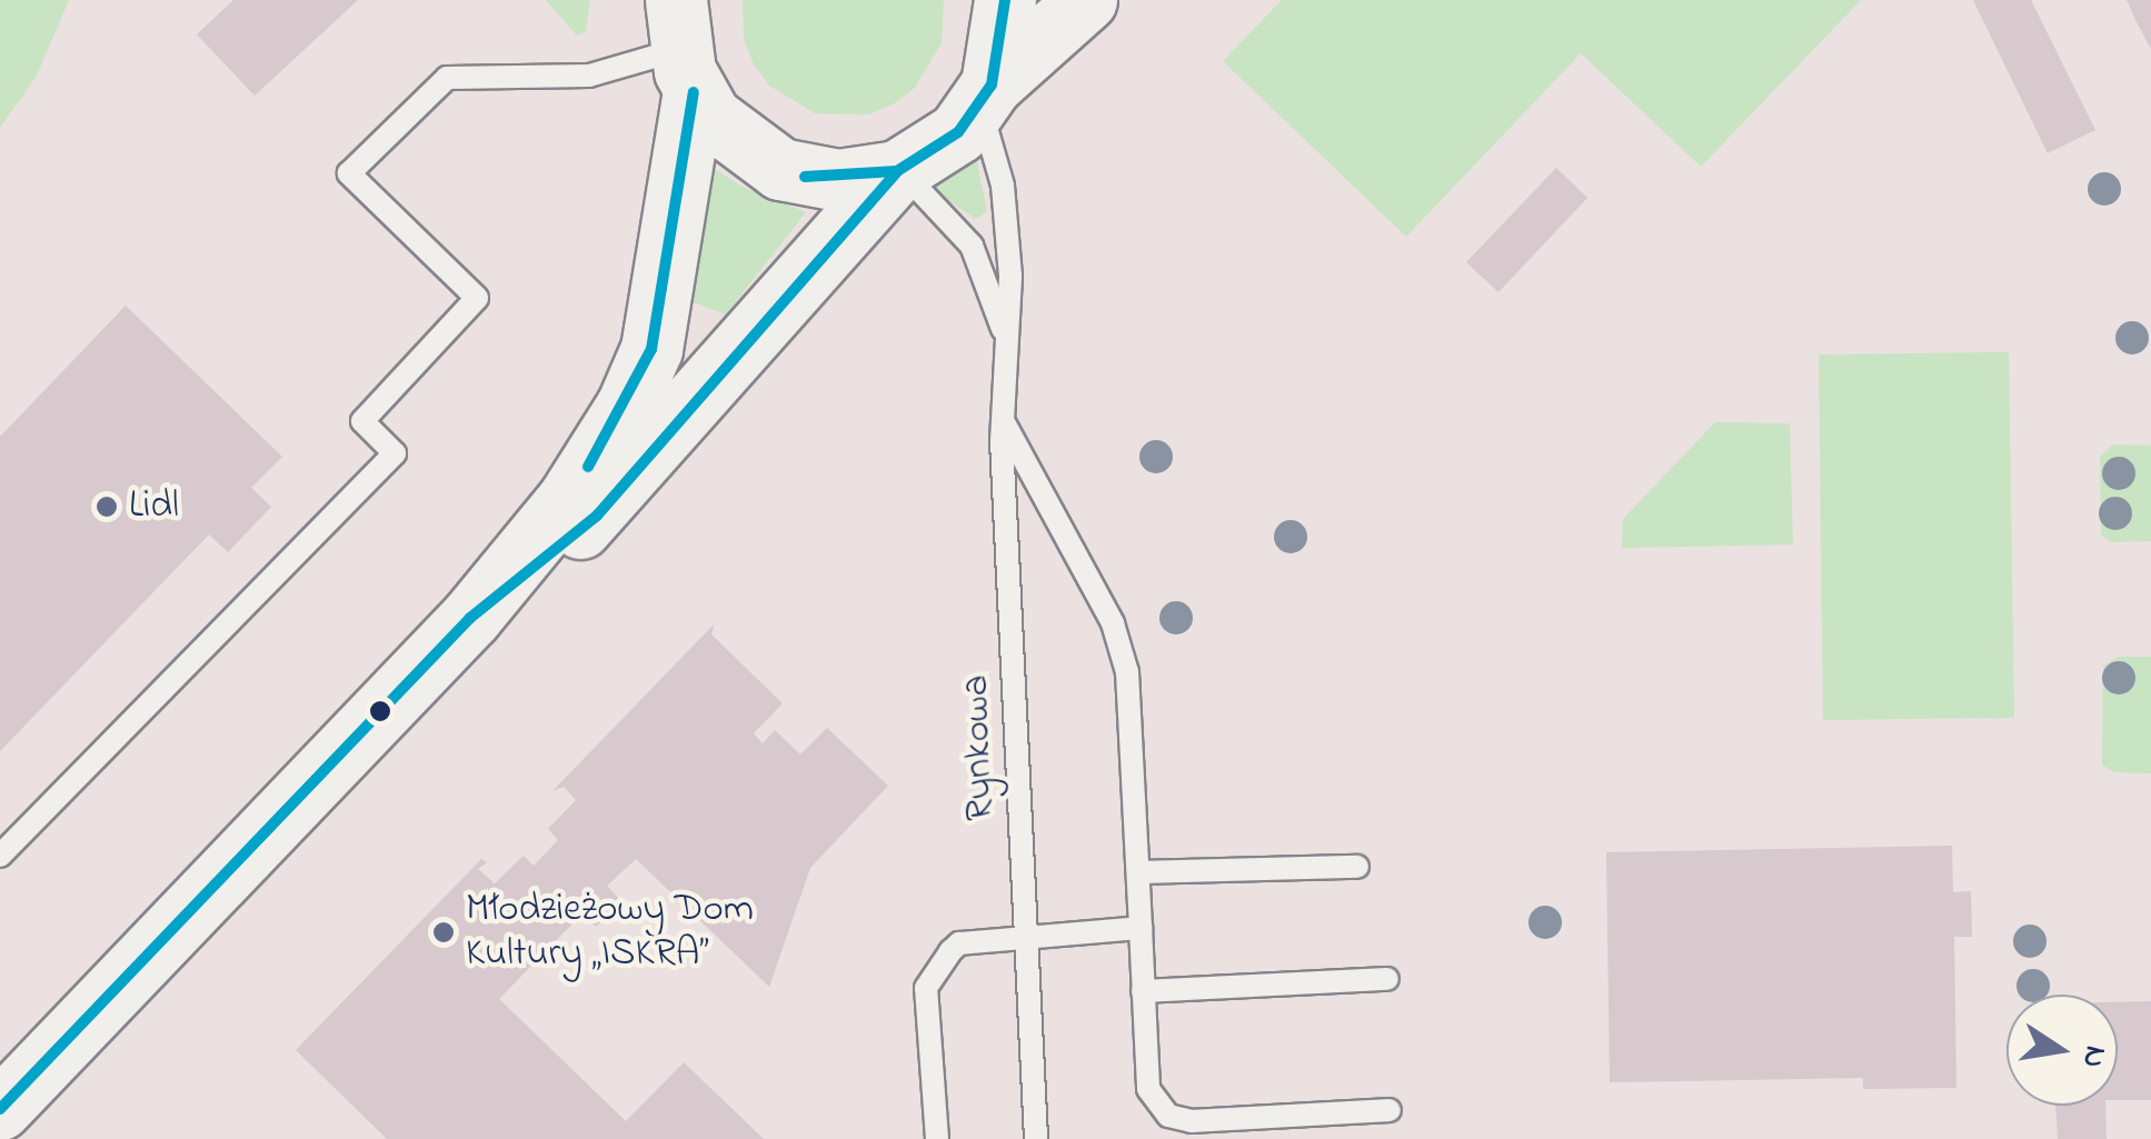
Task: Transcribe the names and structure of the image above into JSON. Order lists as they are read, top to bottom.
{
  "streets": {
    "lane": ["Rynkowa"]
  },
  "places": ["Lidl", "Młodzieżowy Dom Kultury „ISKRA”"],
  "north": "right"
}
